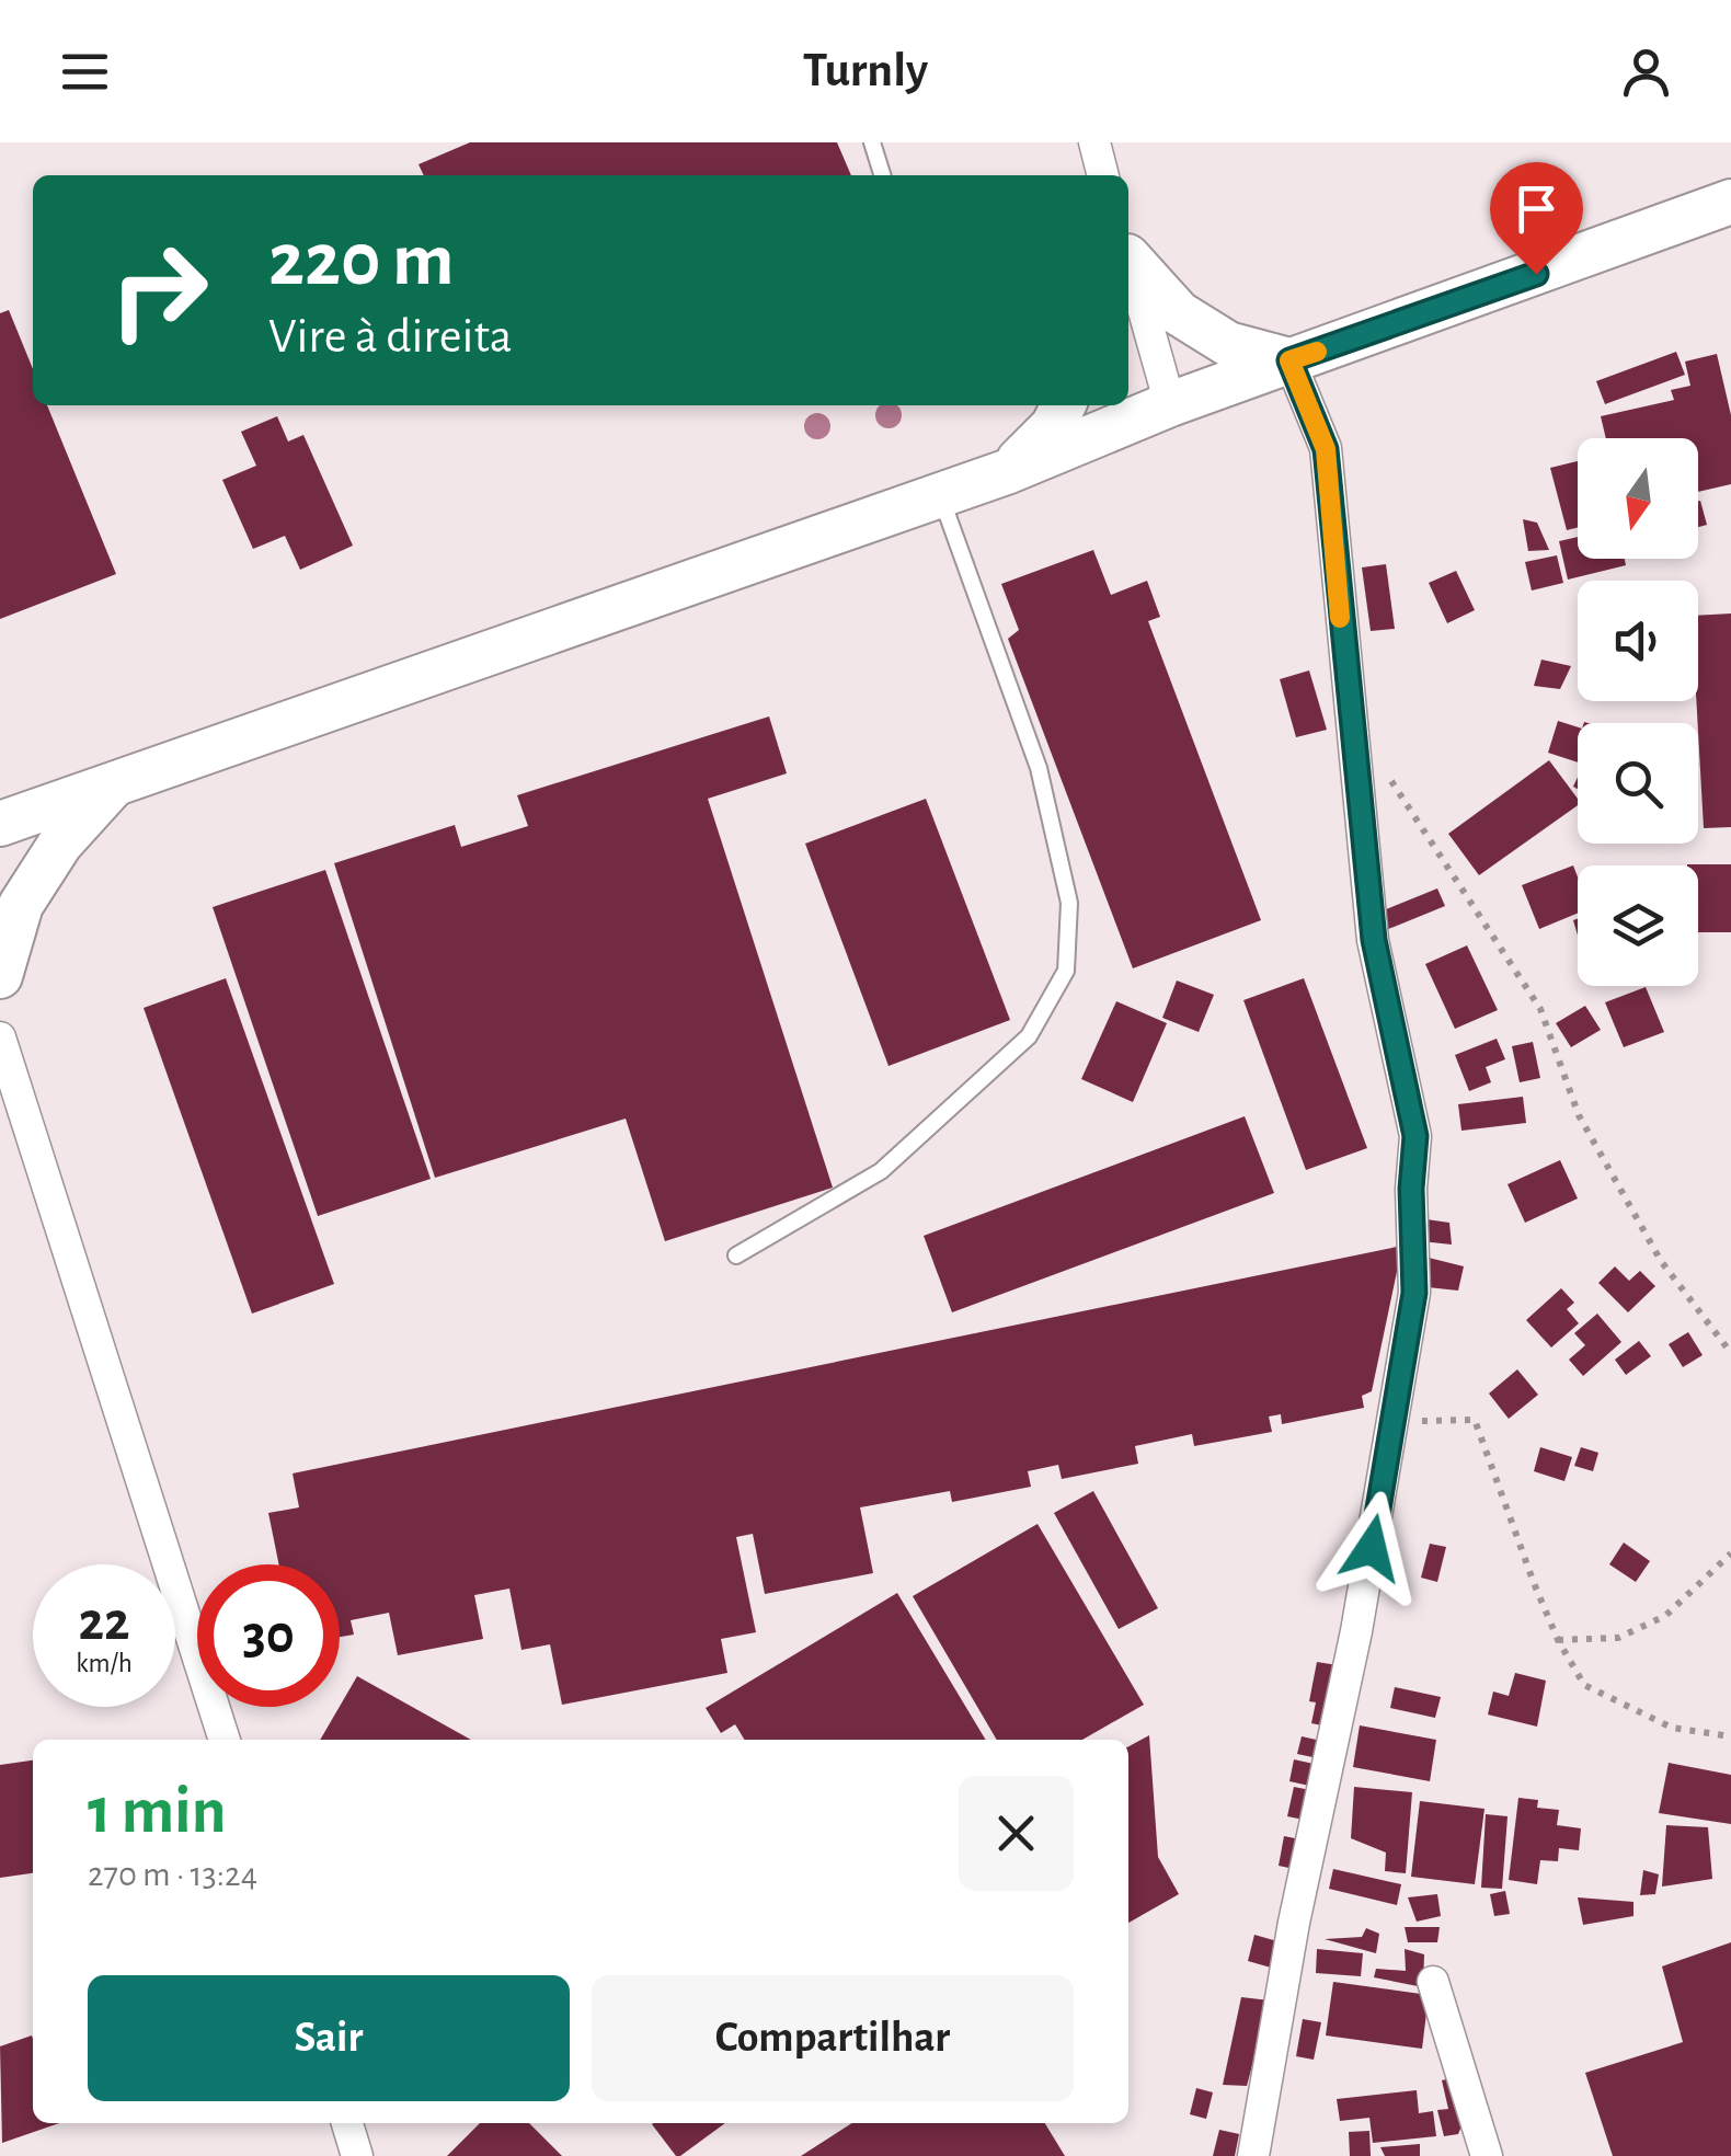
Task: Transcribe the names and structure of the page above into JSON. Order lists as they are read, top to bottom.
{
  "north": "bottom",
  "page": {
    "header": "Turnly",
    "turn": ["220 m", "Vire à direita"],
    "speed": "22 km/h",
    "limit": "30",
    "heading": ["1 min", "270 m · 13:24"],
    "buttons": ["Sair", "Compartilhar"]
  }
}
